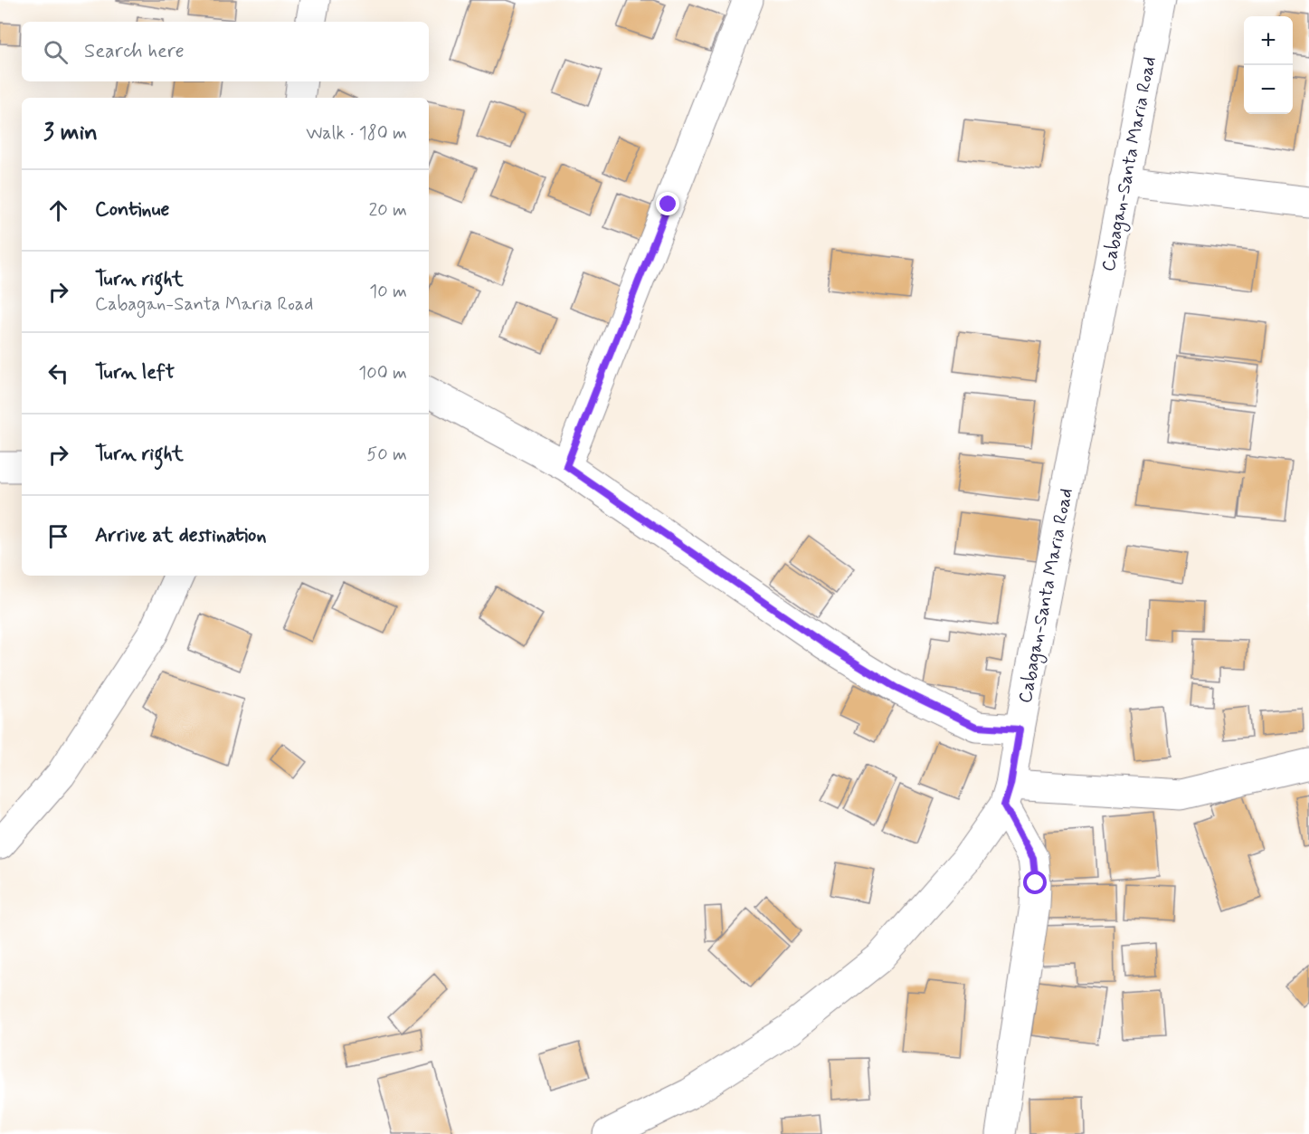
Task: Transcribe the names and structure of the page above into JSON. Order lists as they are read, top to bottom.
{
  "streets": {
    "street": ["Cabagan-Santa Maria Road"]
  },
  "page": {
    "map_buttons": ["+", "−"],
    "search": "Search here",
    "heading": ["3 min", "Walk · 180 m"],
    "list": [
      ["Continue", "20 m"],
      ["Turn right", "Cabagan-Santa Maria Road", "10 m"],
      ["Turn left", "100 m"],
      ["Turn right", "50 m"],
      "Arrive at destination"
    ]
  }
}
